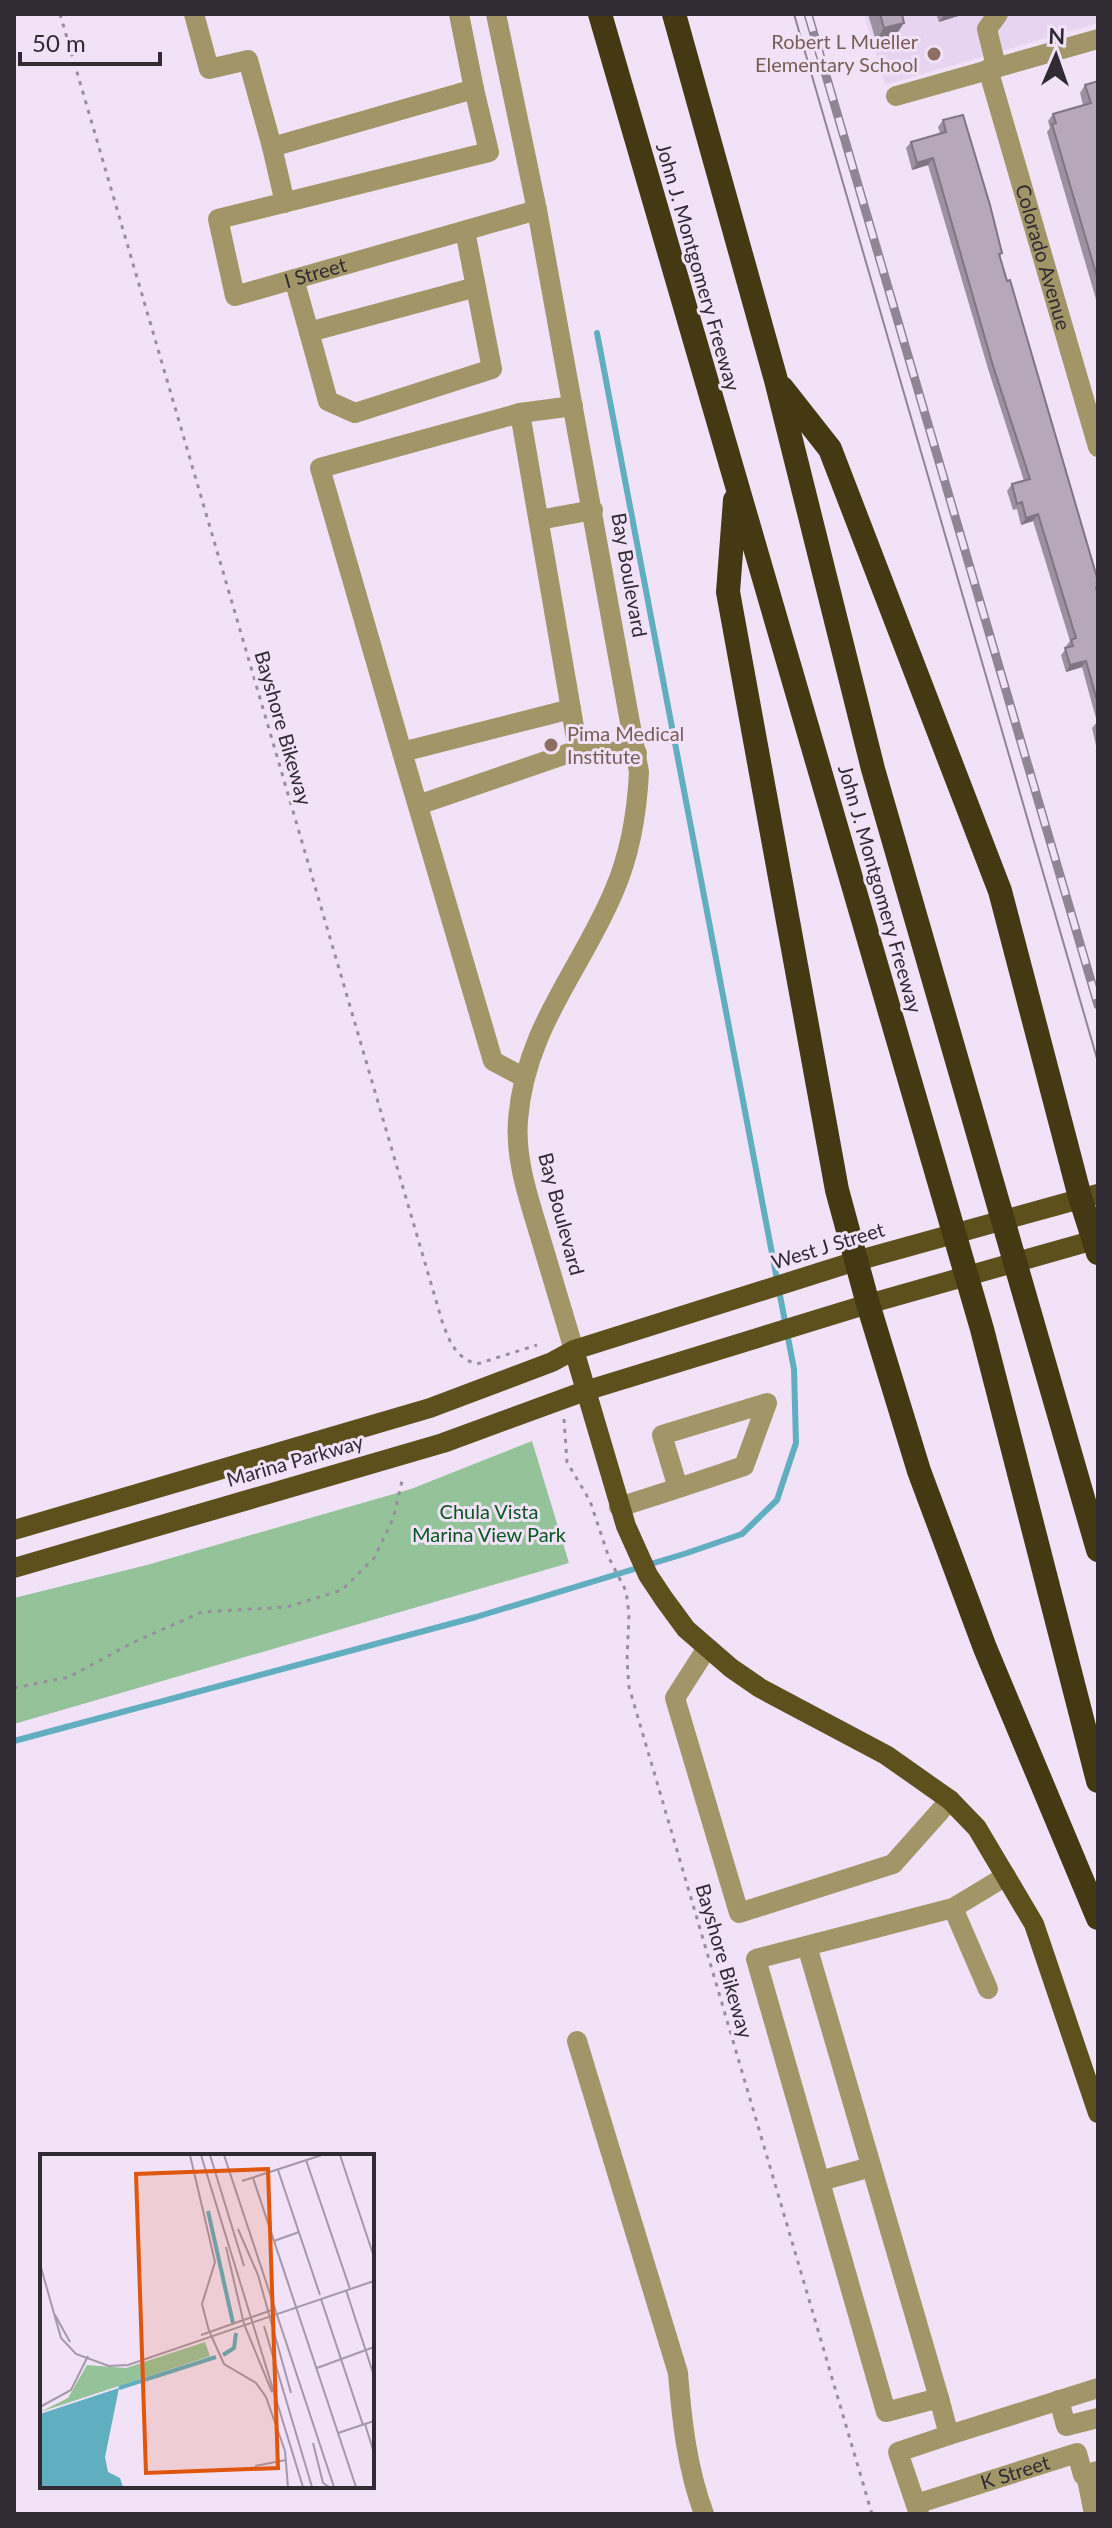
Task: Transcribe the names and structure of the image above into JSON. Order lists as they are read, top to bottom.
{
  "streets": {
    "highway": ["John J. Montgomery Freeway"],
    "main road": ["Bay Boulevard", "West J Street", "Marina Parkway"],
    "street": ["Colorado Avenue", "I Street", "K Street"],
    "path": ["Bayshore Bikeway"]
  },
  "crossings": [
    ["I Street", "Bay Boulevard"],
    ["Bay Boulevard", "West J Street"],
    ["Bay Boulevard", "Marina Parkway"],
    ["West J Street", "Marina Parkway"]
  ],
  "parks": ["Chula Vista Marina View Park"],
  "places": ["Robert L Mueller Elementary School", "Pima Medical Institute"],
  "scale_bar": "50 m",
  "north": "top"
}
